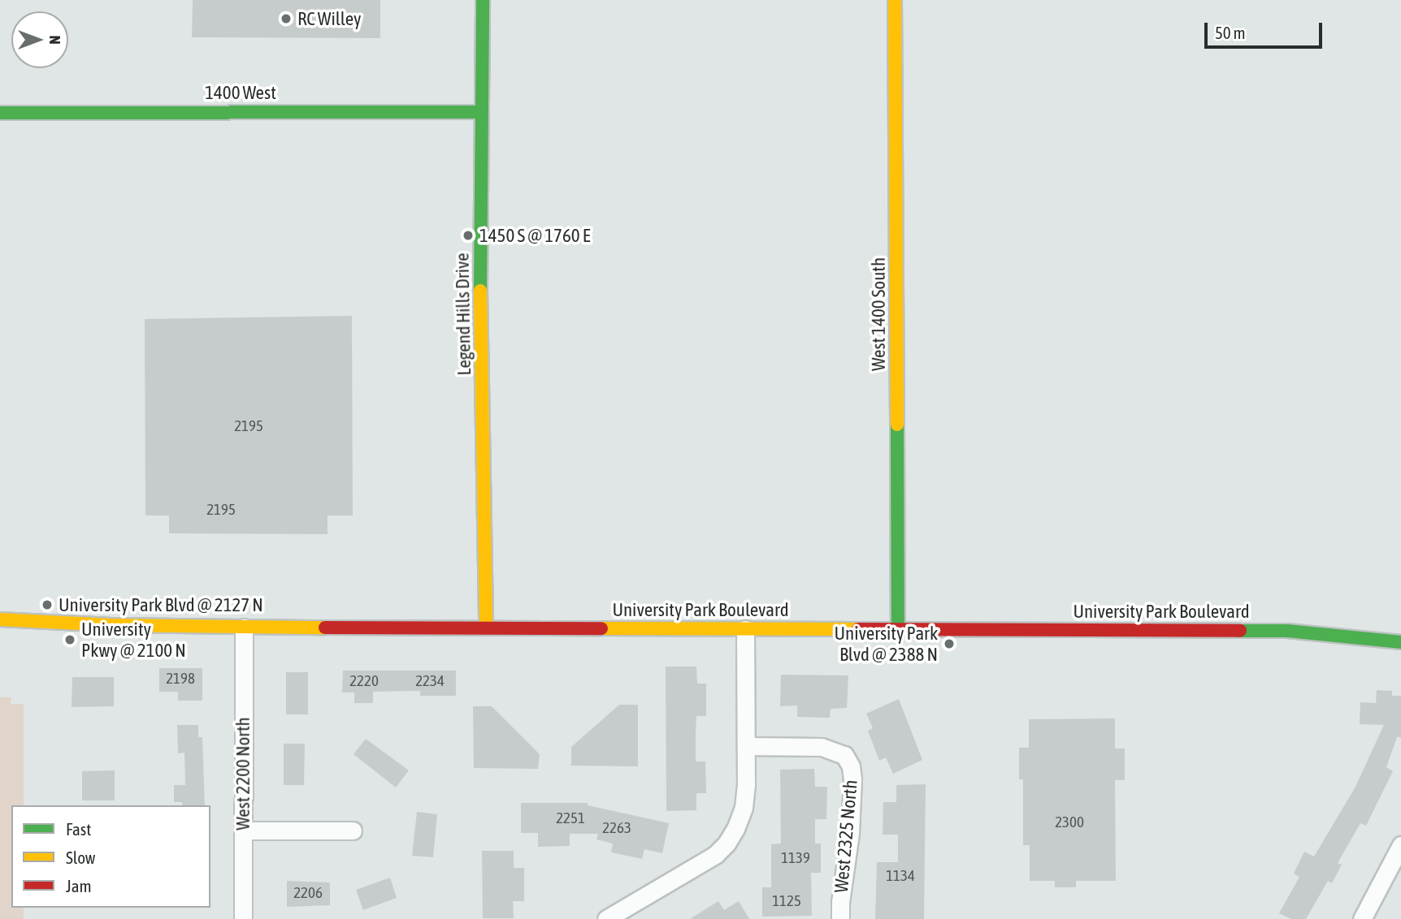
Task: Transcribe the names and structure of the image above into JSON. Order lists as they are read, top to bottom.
{
  "streets": {
    "street": [
      "1400 West",
      "Legend Hills Drive",
      "West 1400 South",
      "University Park Boulevard",
      "West 2200 North",
      "West 2325 North"
    ]
  },
  "crossings": [
    ["1400 West", "Legend Hills Drive"],
    ["Legend Hills Drive", "University Park Boulevard"],
    ["West 1400 South", "University Park Boulevard"],
    ["University Park Boulevard", "West 2200 North"]
  ],
  "places": [
    "RC Willey",
    "1450 S @ 1760 E",
    "University Park Blvd @ 2127 N",
    "University Pkwy @ 2100 N",
    "University Park Blvd @ 2388 N"
  ],
  "house_numbers": [
    "2195",
    "2195",
    "2198",
    "2220",
    "2234",
    "2251",
    "2300",
    "2263",
    "1139",
    "1134",
    "2206",
    "1125"
  ],
  "legend": ["Fast", "Slow", "Jam"],
  "scale_bar": "50 m",
  "north": "right"
}
